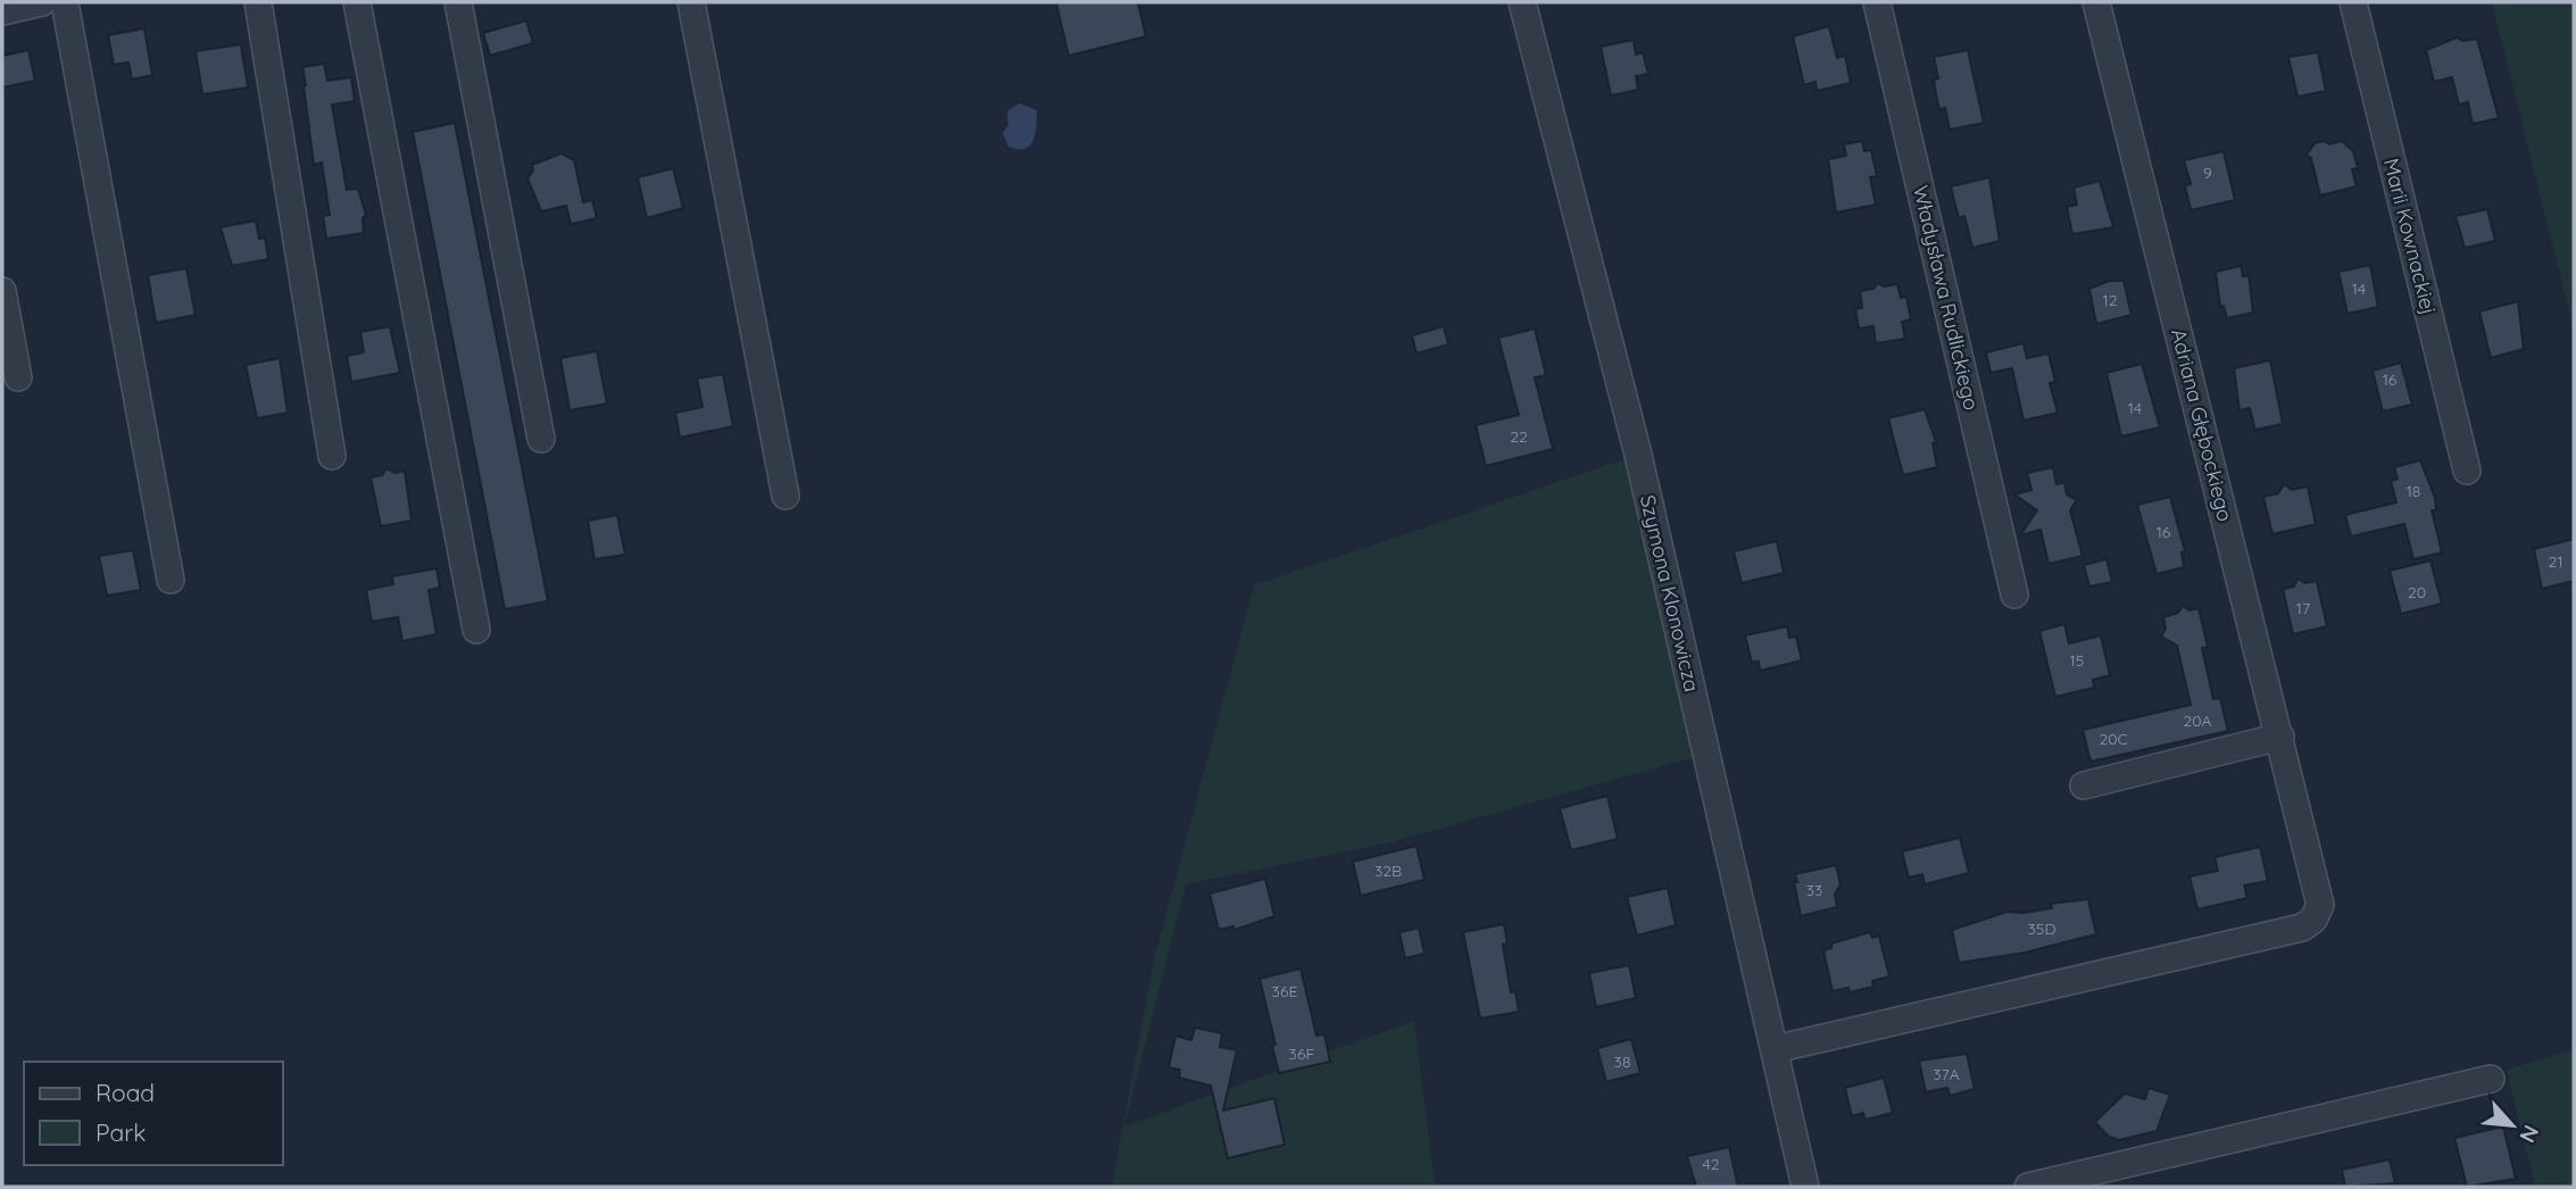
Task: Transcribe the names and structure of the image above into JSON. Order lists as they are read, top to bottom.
{
  "streets": {
    "street": [
      "Marii Kownackiej",
      "Władysława Rudlickiego",
      "Adriana Głębockiego",
      "Szymona Klonowicza"
    ]
  },
  "crossings": [
    ["Adriana Głębockiego", "Szymona Klonowicza"]
  ],
  "house_numbers": [
    "9",
    "14",
    "12",
    "16",
    "14",
    "22",
    "18",
    "16",
    "21",
    "20",
    "17",
    "15",
    "20A",
    "20C",
    "32B",
    "33",
    "35D",
    "36E",
    "36F",
    "38",
    "37A",
    "42"
  ],
  "legend": ["Road", "Park"],
  "north": "bottom right"
}
